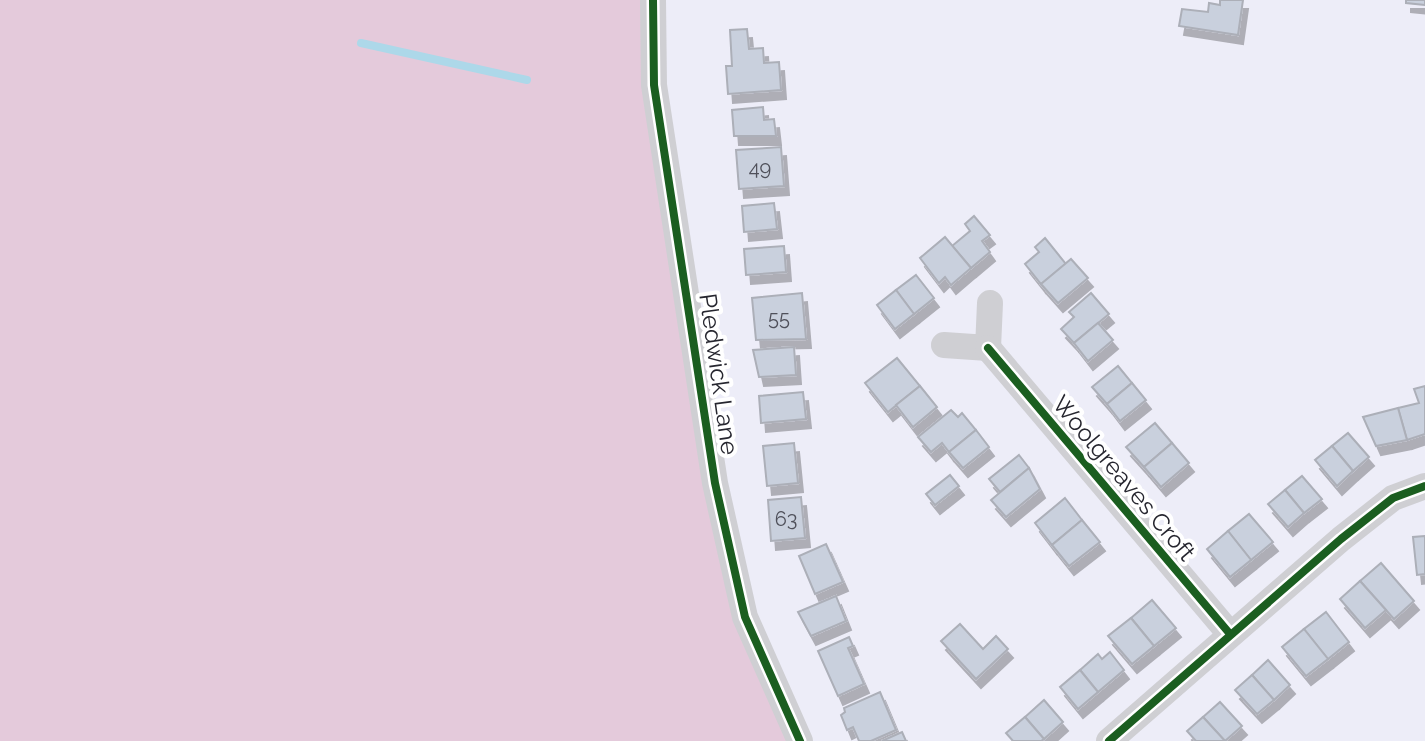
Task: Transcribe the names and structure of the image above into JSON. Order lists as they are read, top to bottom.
{
  "streets": {
    "street": ["Pledwick Lane", "Woolgreaves Croft"]
  },
  "house_numbers": ["49", "55", "63"]
}
